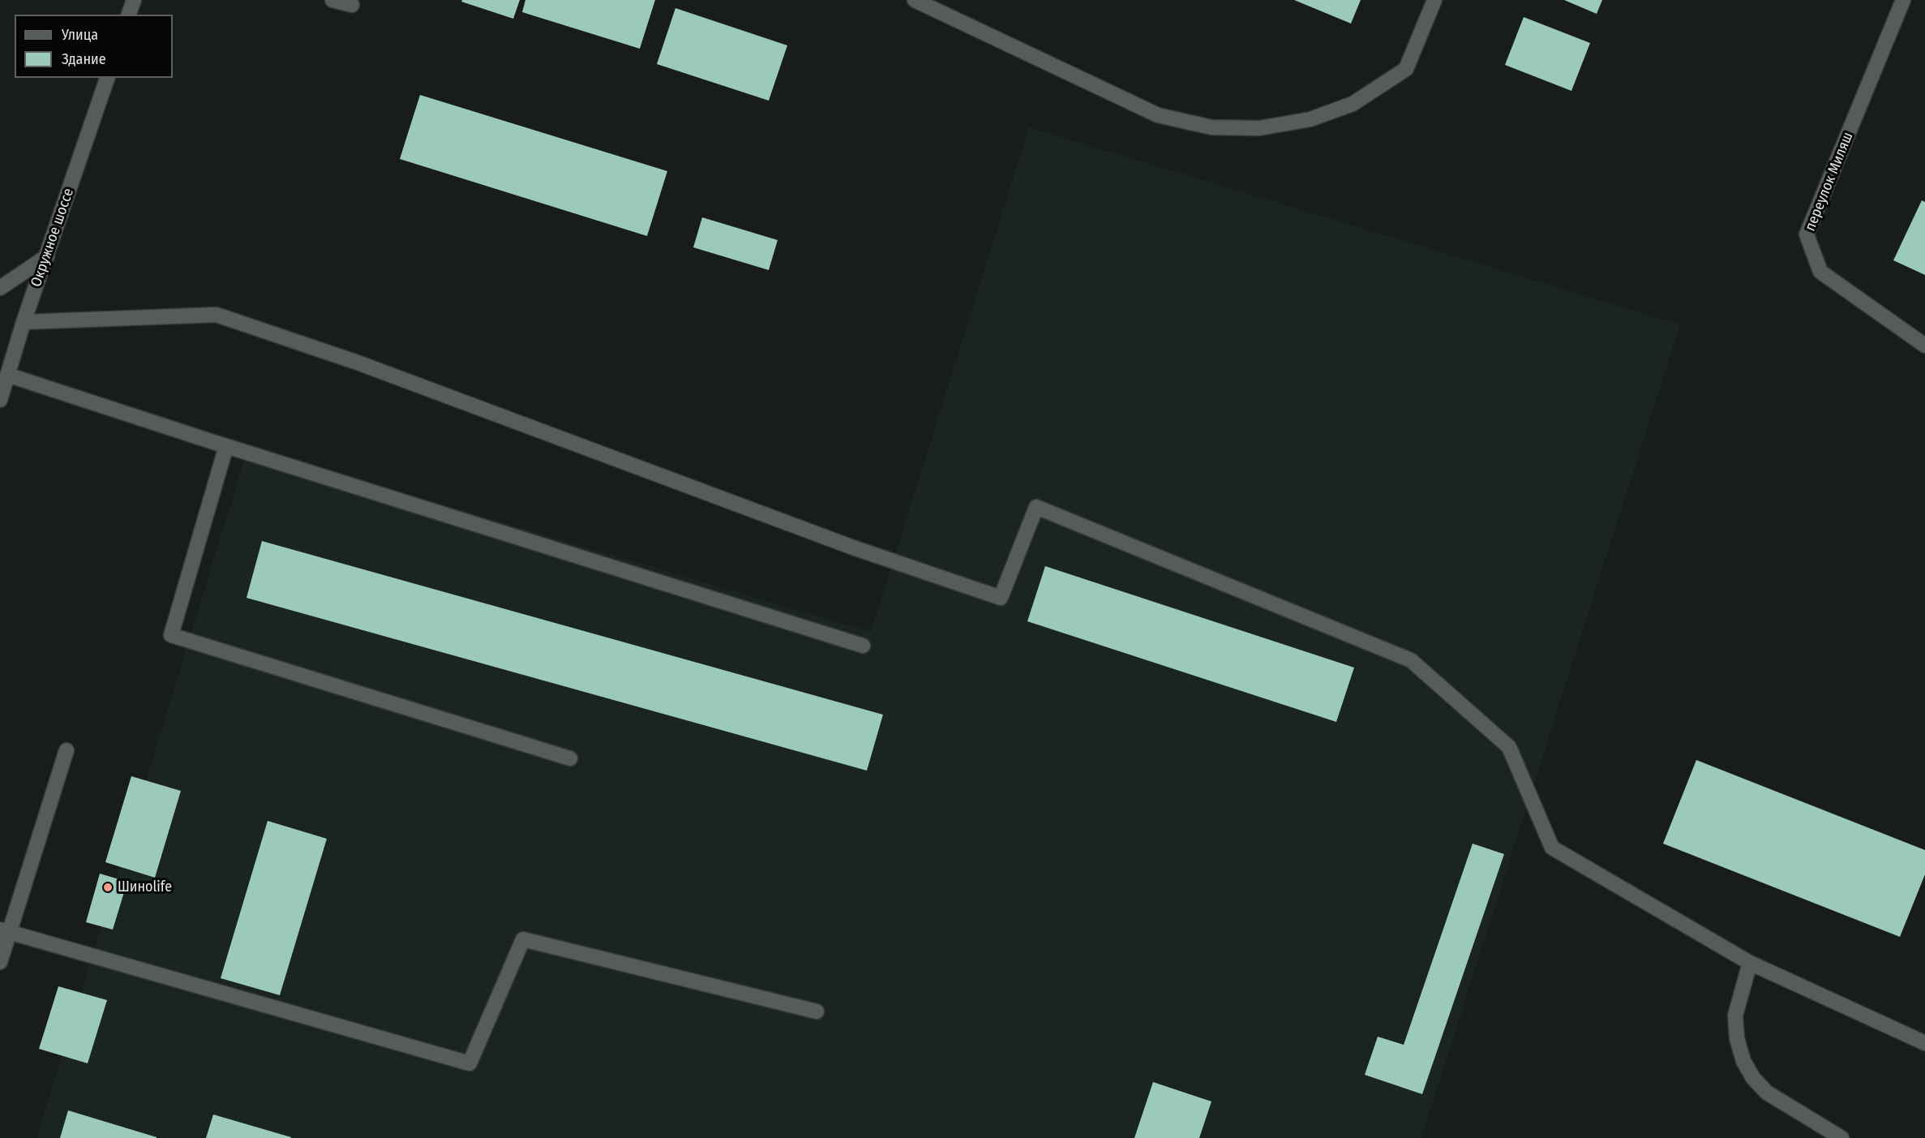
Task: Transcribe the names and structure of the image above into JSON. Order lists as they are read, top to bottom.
{
  "streets": {
    "street": ["переулок Миляш", "Окружное шоссе"]
  },
  "places": ["Шиноlife"],
  "legend": ["Улица", "Здание"]
}
